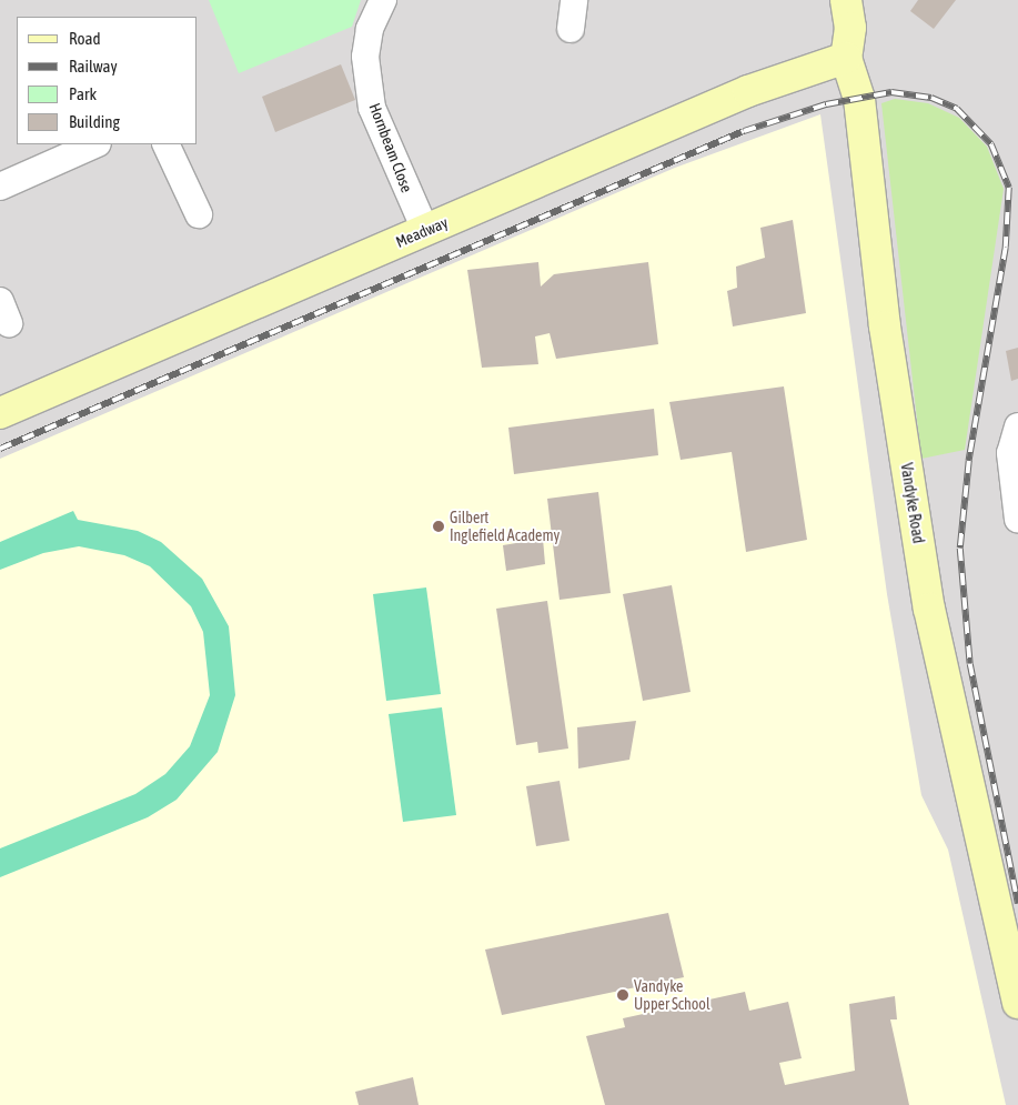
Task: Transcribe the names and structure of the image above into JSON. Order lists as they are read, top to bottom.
{
  "streets": {
    "street": ["Hornbeam Close", "Meadway", "Vandyke Road"]
  },
  "crossings": [
    ["Hornbeam Close", "Meadway"],
    ["Meadway", "Vandyke Road"]
  ],
  "places": ["Gilbert Inglefield Academy", "Vandyke Upper School"],
  "legend": [
    "Road",
    "Railway",
    "Park",
    "Building"
  ]
}
